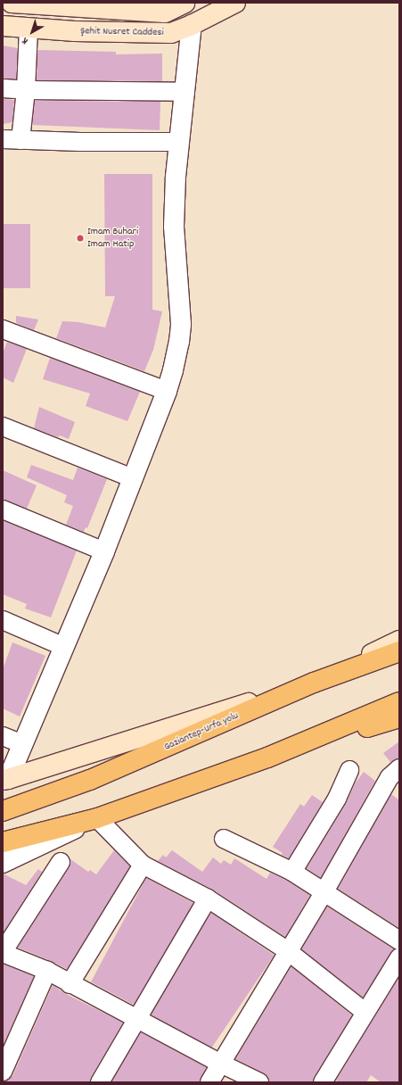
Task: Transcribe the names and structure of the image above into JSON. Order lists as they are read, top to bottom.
{
  "streets": {
    "highway": ["Gaziantep-Urfa yolu"],
    "main road": ["Şehit Nusret Caddesi"]
  },
  "places": ["Imam Buhari Imam Hatip"],
  "north": "bottom left"
}
